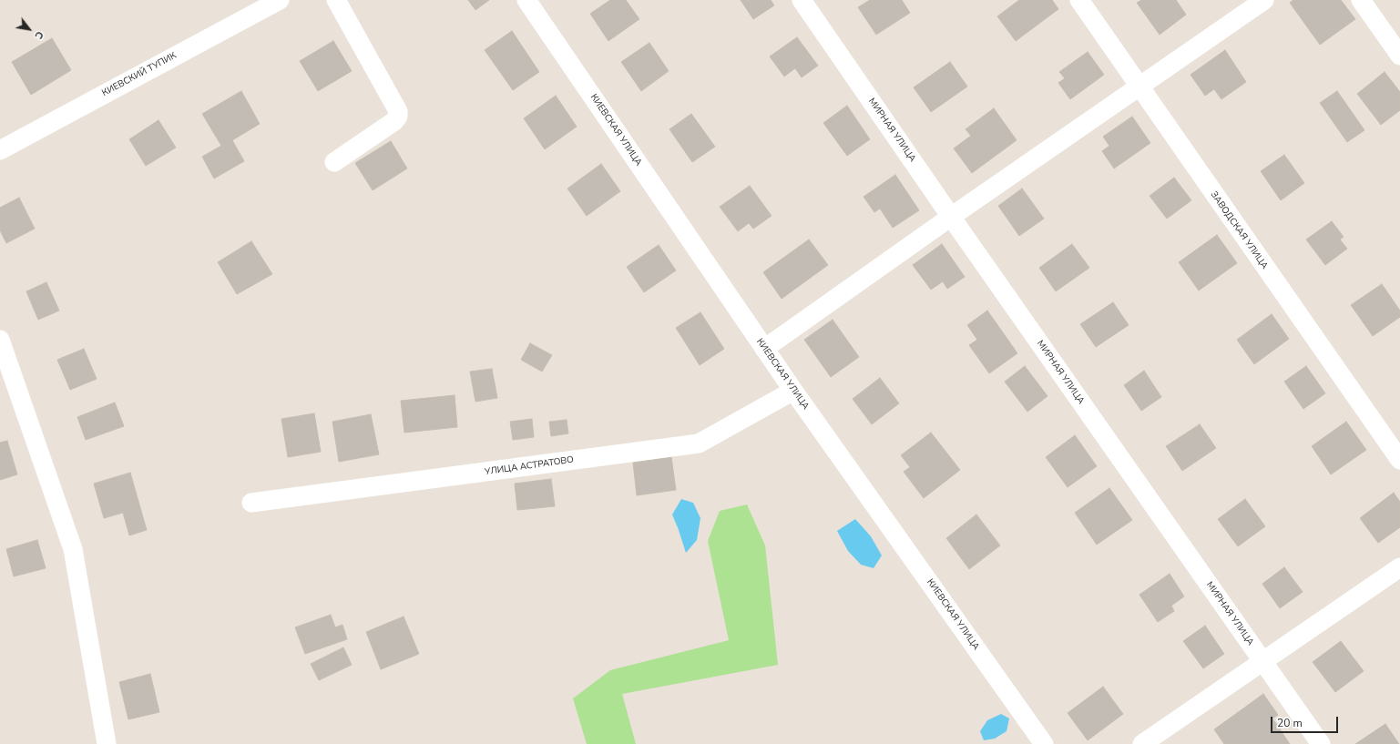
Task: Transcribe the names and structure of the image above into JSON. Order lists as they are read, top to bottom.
{
  "streets": {
    "street": [
      "КИЕВСКИЙ ТУПИК",
      "КИЕВСКАЯ УЛИЦА",
      "МИРНАЯ УЛИЦА",
      "ЗАВОДСКАЯ УЛИЦА",
      "УЛИЦА АСТРАТОВО"
    ]
  },
  "crossings": [
    ["КИЕВСКАЯ УЛИЦА", "УЛИЦА АСТРАТОВО"]
  ],
  "scale_bar": "20 m",
  "north": "bottom right"
}
